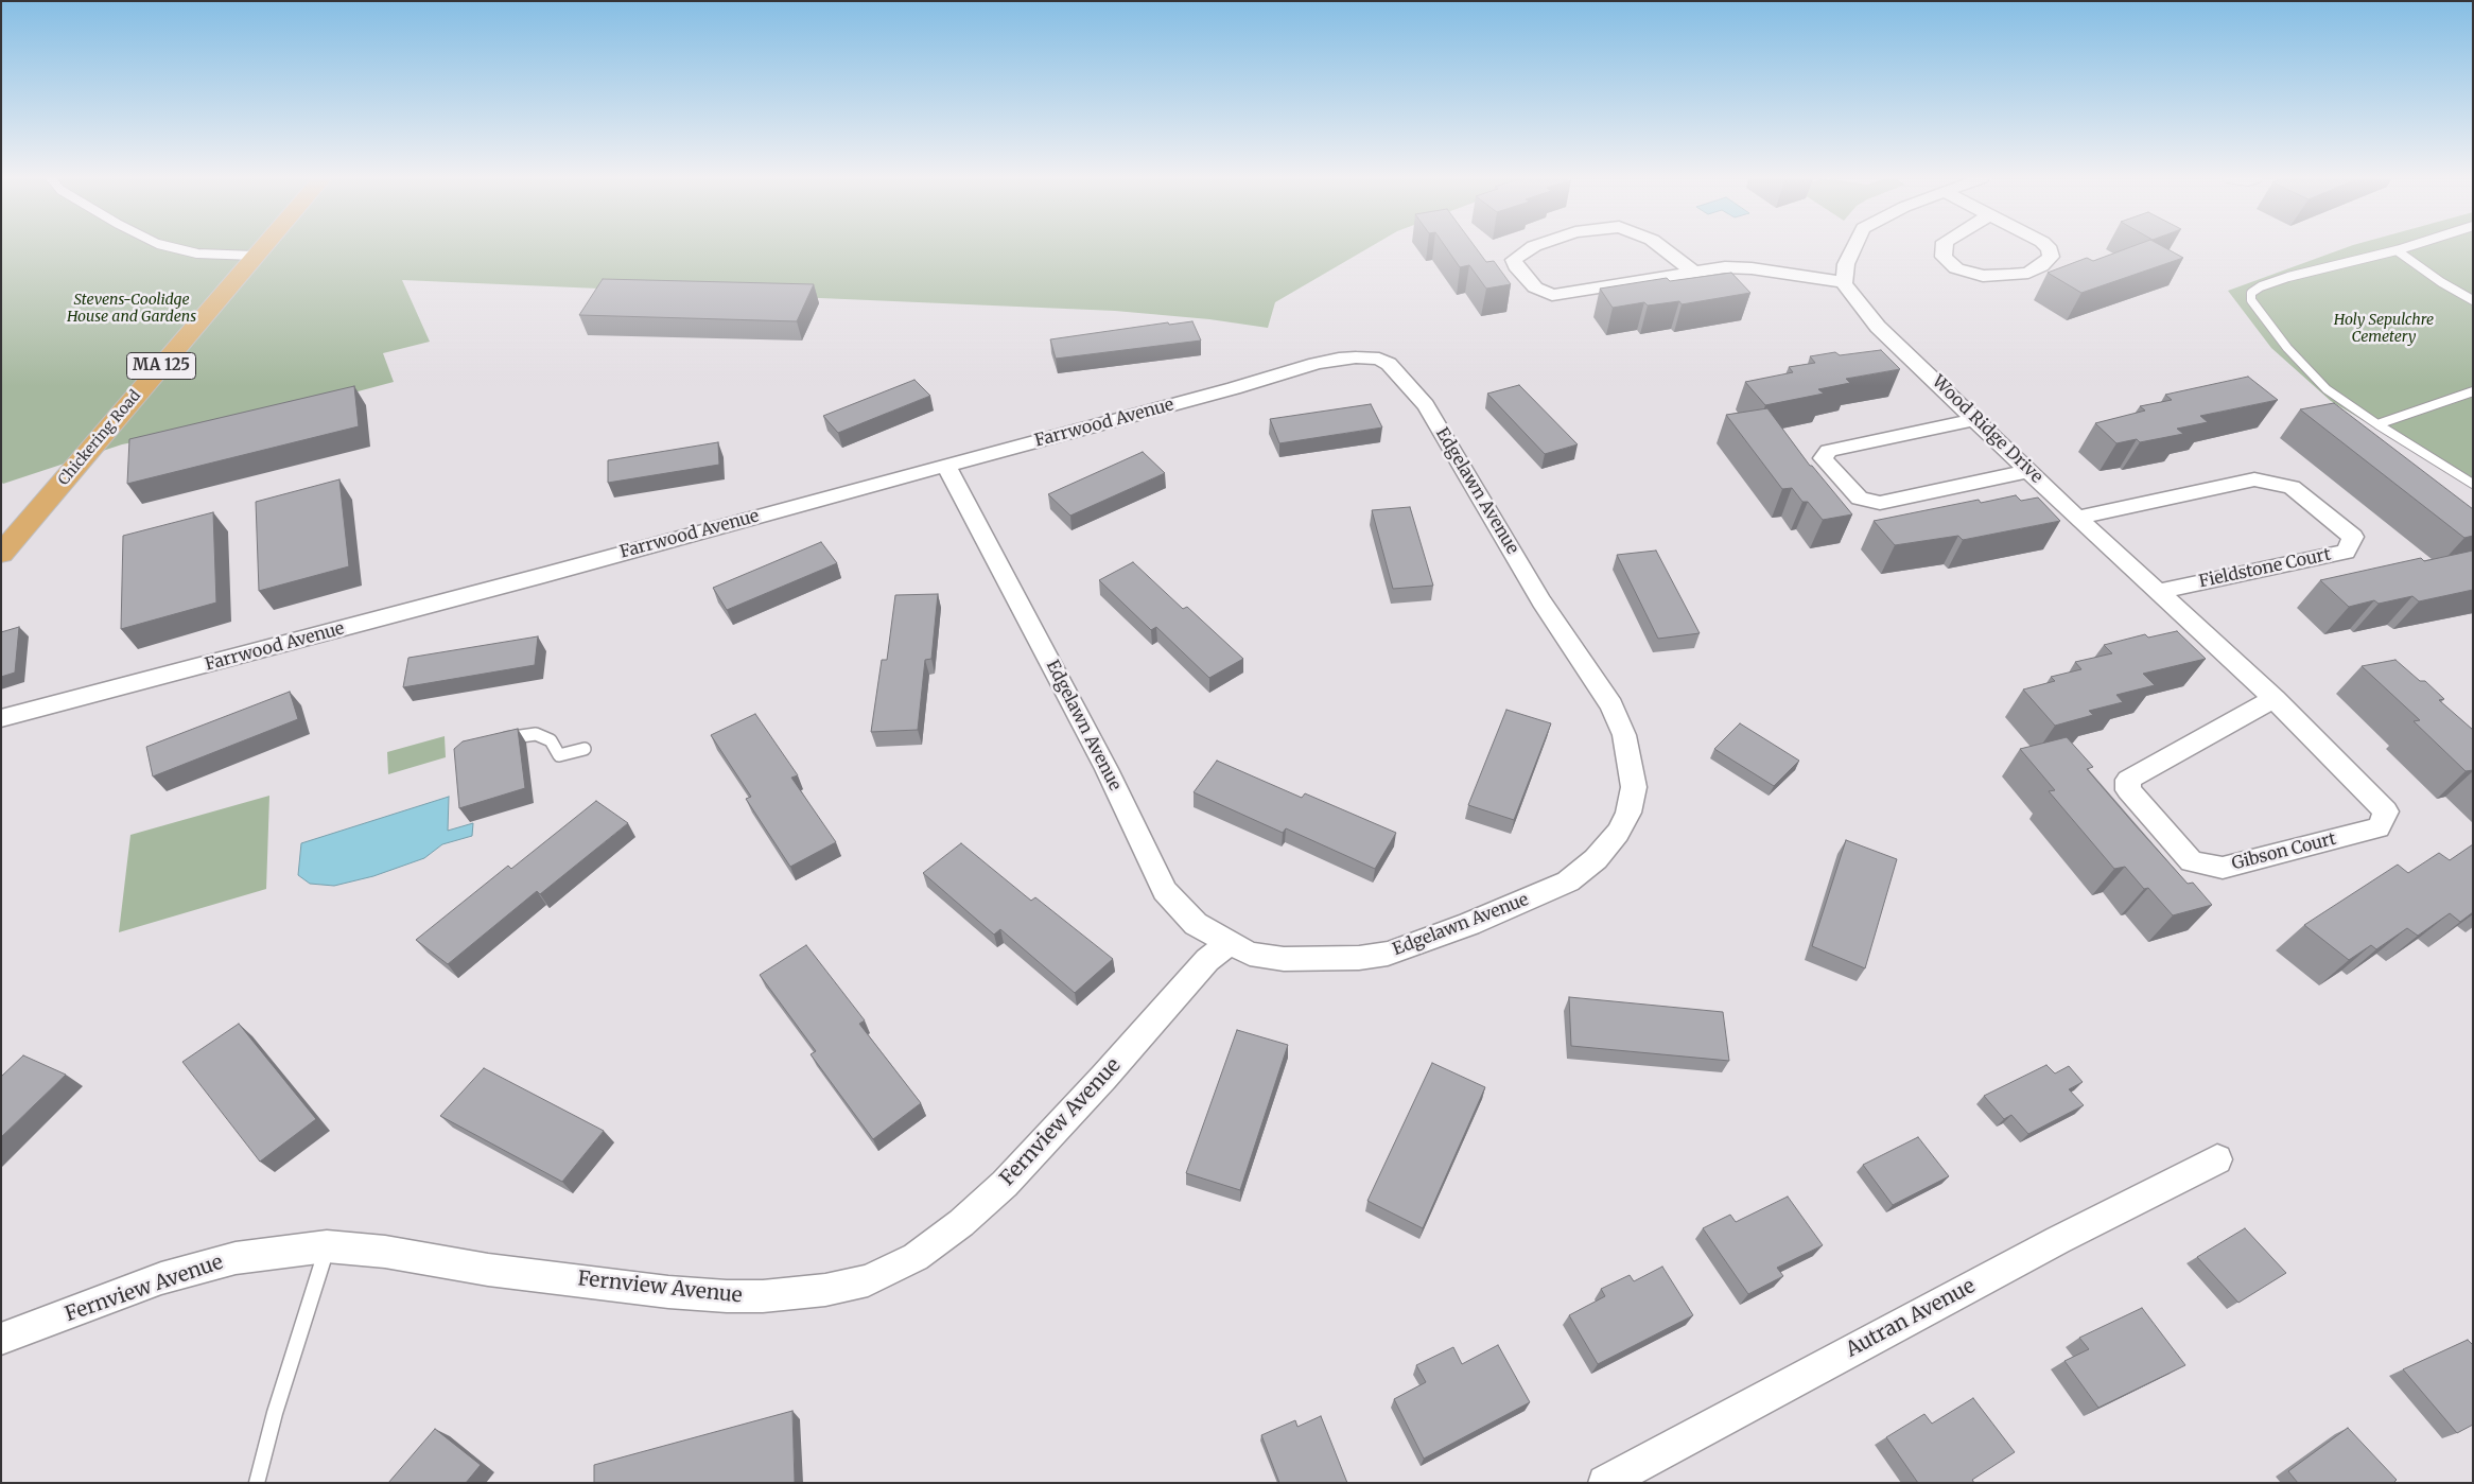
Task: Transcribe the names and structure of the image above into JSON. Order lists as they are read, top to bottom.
{
  "streets": {
    "main road": ["MA 125", "Chickering Road"],
    "street": [
      "Farrwood Avenue",
      "Wood Ridge Drive",
      "Edgelawn Avenue",
      "Fieldstone Court",
      "Gibson Court",
      "Fernview Avenue",
      "Autran Avenue"
    ]
  },
  "crossings": [
    ["Farrwood Avenue", "Edgelawn Avenue"],
    ["Wood Ridge Drive", "Fieldstone Court"],
    ["Wood Ridge Drive", "Gibson Court"],
    ["Edgelawn Avenue", "Fernview Avenue"]
  ],
  "parks": ["Stevens-Coolidge House and Gardens", "Holy Sepulchre Cemetery"]
}
